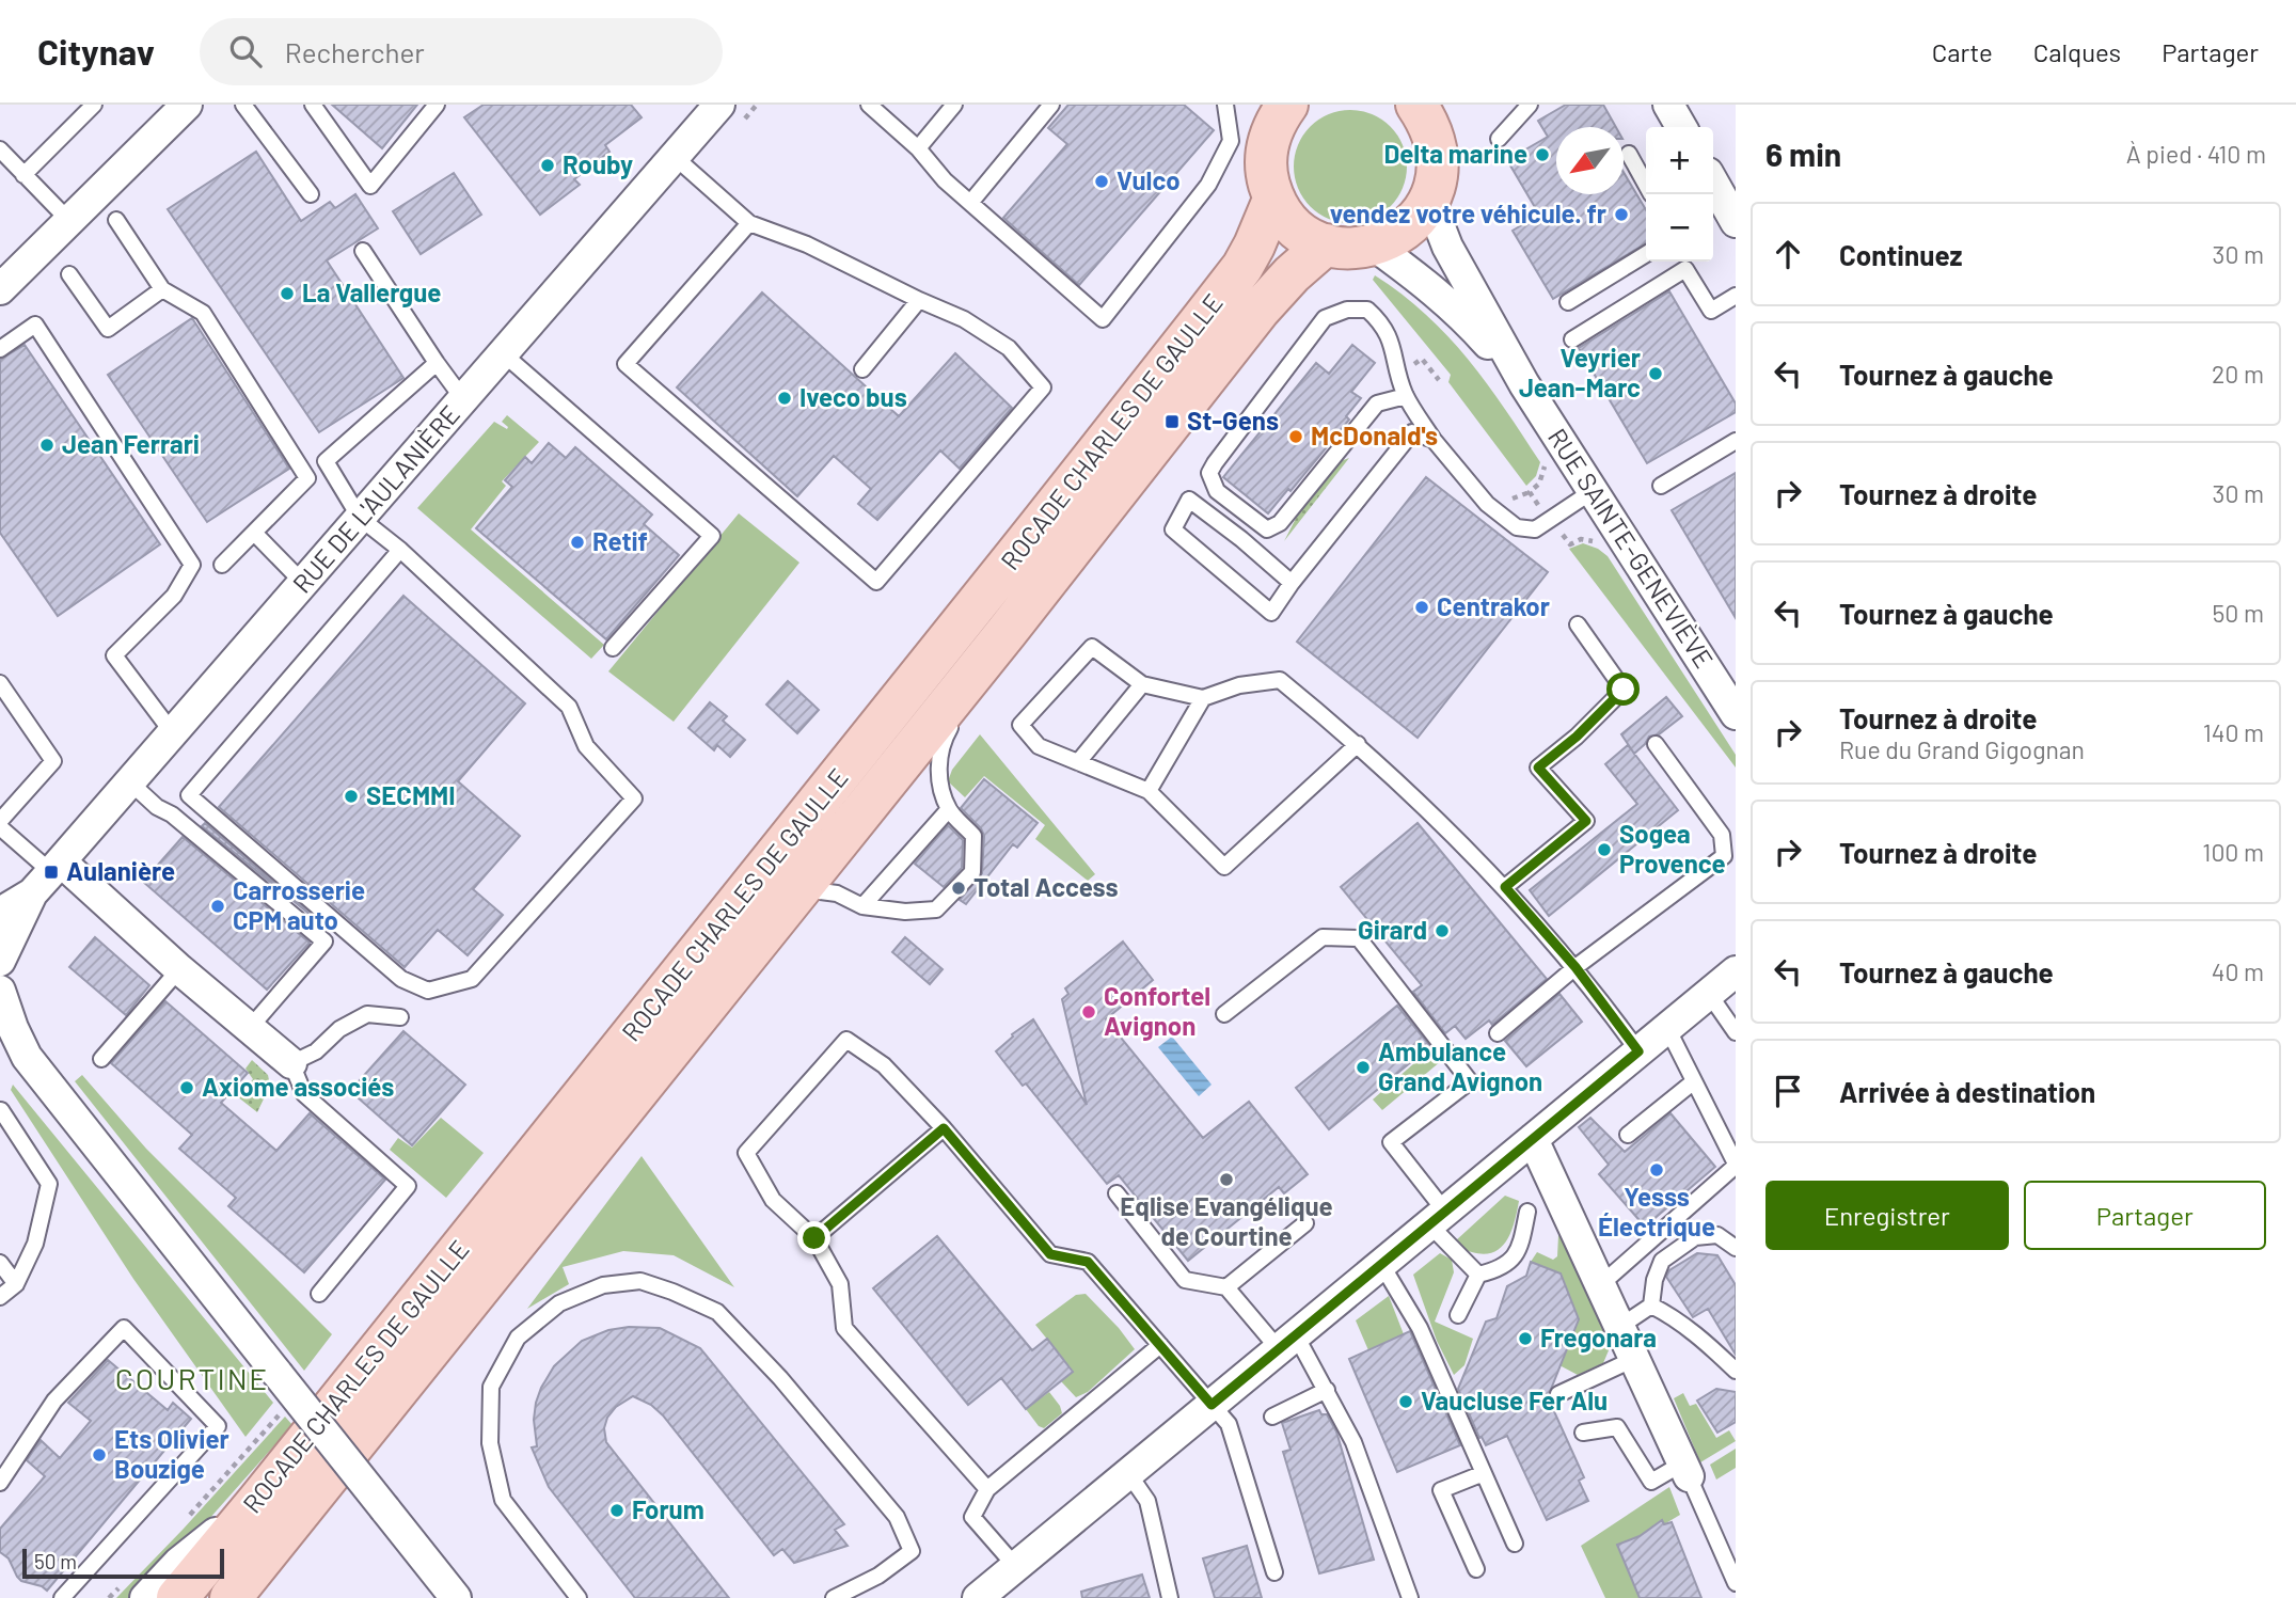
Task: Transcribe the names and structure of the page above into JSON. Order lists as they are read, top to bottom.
{
  "streets": {
    "main road": ["ROCADE CHARLES DE GAULLE"],
    "street": ["RUE DE L'AULANIÈRE", "RUE SAINTE-GENEVIÈVE"]
  },
  "districts": ["COURTINE"],
  "places": {
    "other": [
      "Delta marine",
      "Rouby",
      "Vulco",
      "vendez votre véhicule. fr",
      "La Vallergue",
      "Veyrier Jean-Marc",
      "Iveco bus",
      "McDonald's",
      "Jean Ferrari",
      "Retif",
      "Centrakor",
      "SECMMI",
      "Sogea Provence",
      "Total Access",
      "Carrosserie CPM auto",
      "Girard",
      "Confortel Avignon",
      "Ambulance Grand Avignon",
      "Axiome associés",
      "Yesss Électrique",
      "Eqlise Evangélique de Courtine",
      "Fregonara",
      "Vaucluse Fer Alu",
      "Ets Olivier Bouzige",
      "Forum"
    ],
    "transit": ["St-Gens", "Aulanière"]
  },
  "scale_bar": "50 m",
  "north": "bottom left",
  "page": {
    "header": "Citynav",
    "search": "Rechercher",
    "nav": ["Carte", "Calques", "Partager"],
    "heading": ["6 min", "À pied · 410 m"],
    "map_buttons": ["+", "−"],
    "list": [
      ["Continuez", "30 m"],
      ["Tournez à gauche", "20 m"],
      ["Tournez à droite", "30 m"],
      ["Tournez à gauche", "50 m"],
      ["Tournez à droite", "Rue du Grand Gigognan", "140 m"],
      ["Tournez à droite", "100 m"],
      ["Tournez à gauche", "40 m"],
      "Arrivée à destination"
    ],
    "buttons": ["Enregistrer", "Partager"],
    "scale": "50 m"
  }
}
